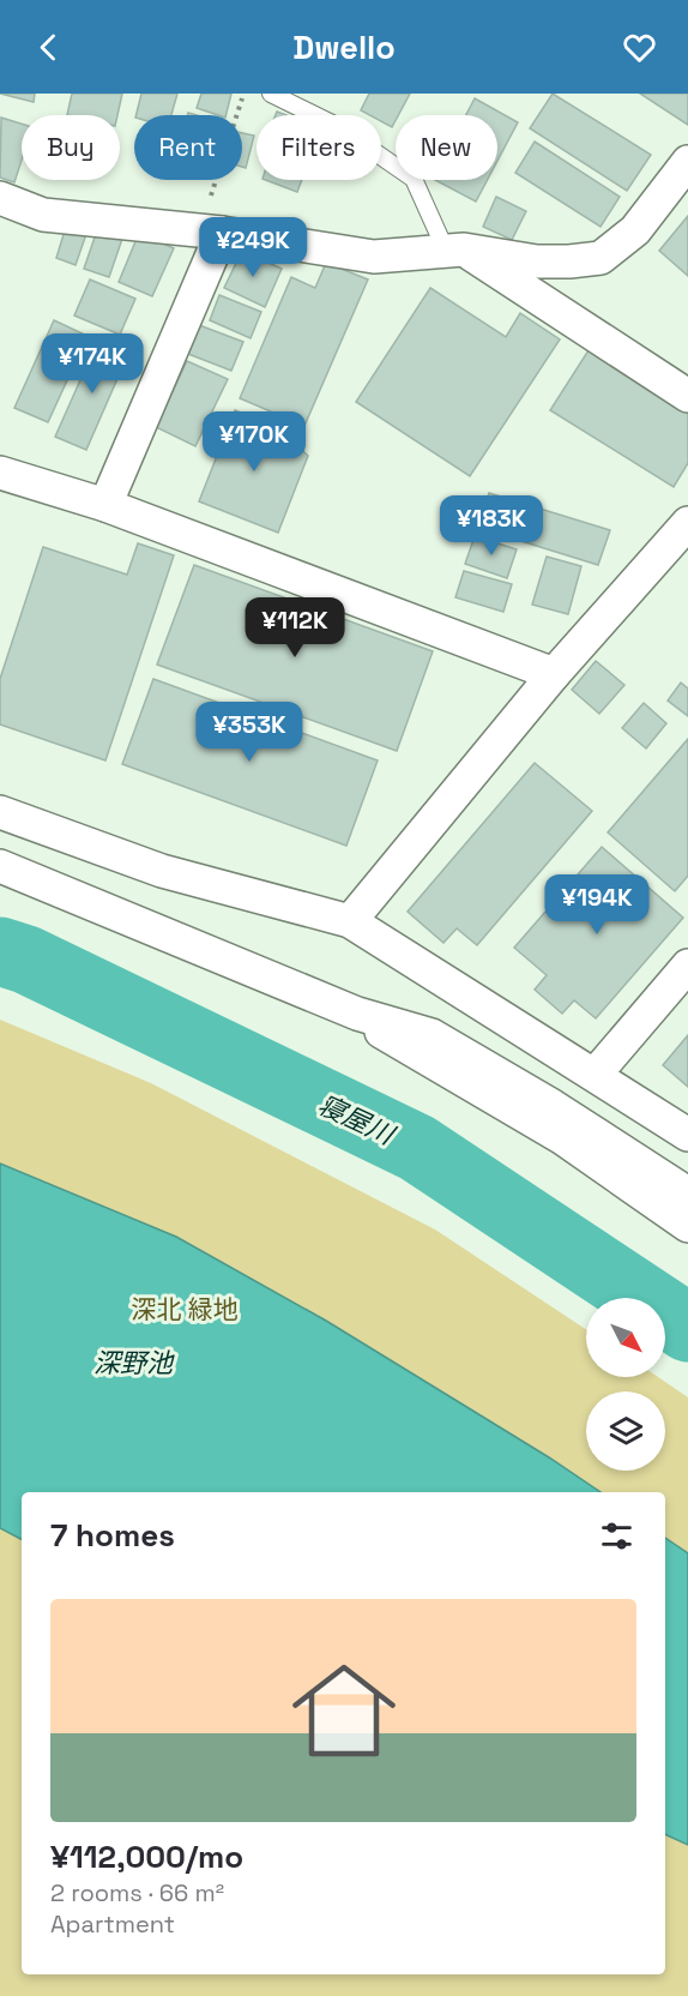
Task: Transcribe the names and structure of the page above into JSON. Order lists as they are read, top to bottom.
{
  "water": ["寝屋川", "深野池"],
  "parks": ["深北 緑地"],
  "north": "bottom right",
  "page": {
    "header": "Dwello",
    "chip": [
      "Buy",
      "Rent",
      "Filters",
      "New"
    ],
    "price": [
      "¥249K",
      "¥174K",
      "¥170K",
      "¥183K",
      "¥112K",
      "¥353K",
      "¥194K"
    ],
    "heading": "7 homes",
    "list": [
      {
        "name": "¥112,000/mo",
        "note": "2 rooms · 66 m² · Apartment"
      }
    ]
  }
}
